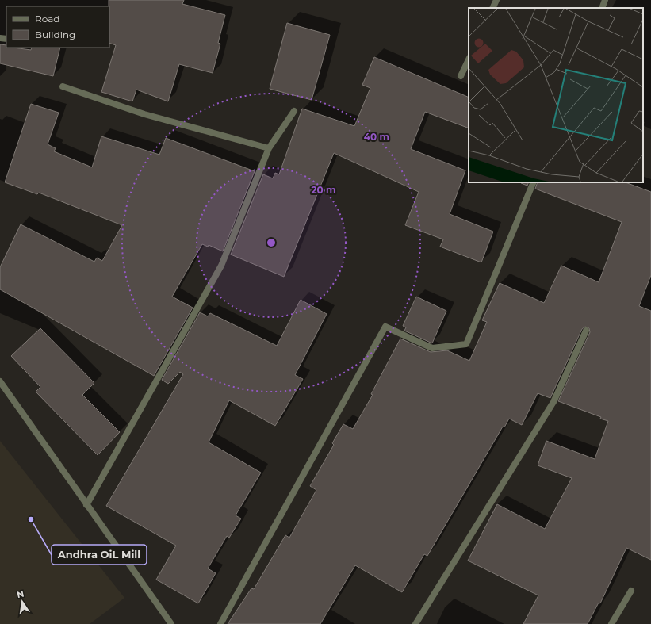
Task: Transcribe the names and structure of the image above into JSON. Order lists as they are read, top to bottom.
{
  "places": ["Andhra OiL Mill"],
  "legend": ["Road", "Building"],
  "north": "top",
  "rings": ["40 m", "20 m"]
}
